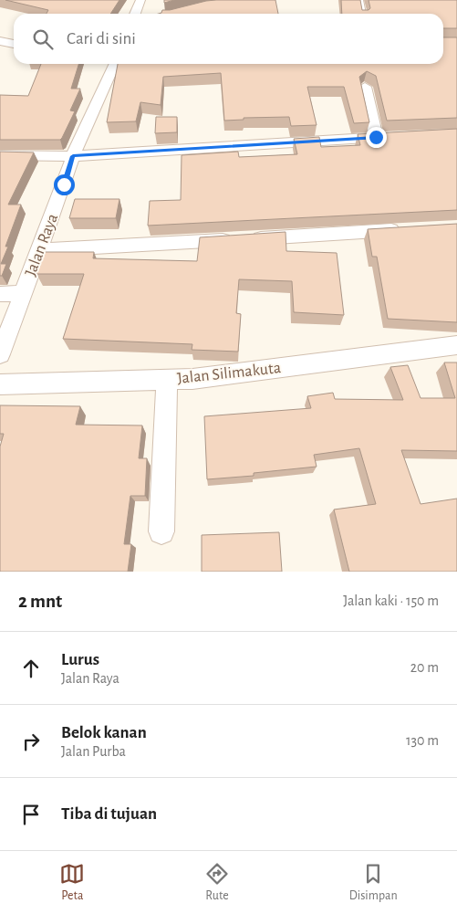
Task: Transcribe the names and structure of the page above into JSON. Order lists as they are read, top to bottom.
{
  "streets": {
    "street": ["Jalan Raya", "Jalan Silimakuta"]
  },
  "page": {
    "search": "Cari di sini",
    "heading": ["2 mnt", "Jalan kaki · 150 m"],
    "list": [
      ["Lurus", "Jalan Raya", "20 m"],
      ["Belok kanan", "Jalan Purba", "130 m"],
      "Tiba di tujuan"
    ],
    "nav": ["Peta", "Rute", "Disimpan"]
  }
}
